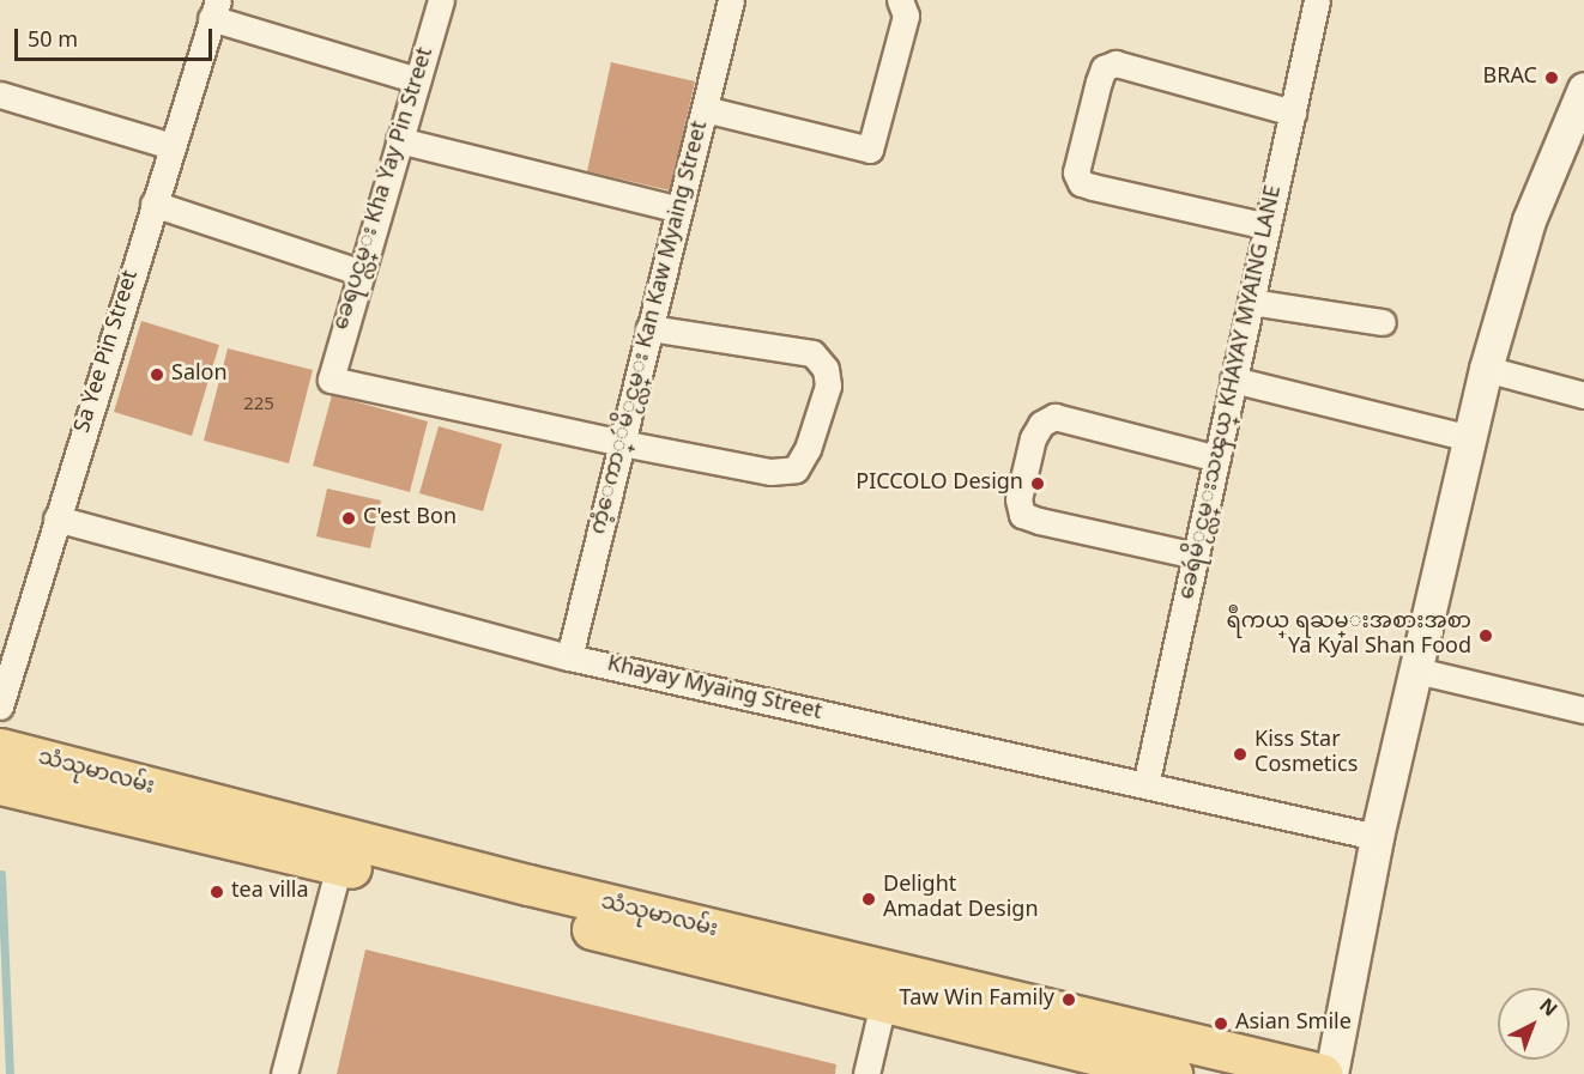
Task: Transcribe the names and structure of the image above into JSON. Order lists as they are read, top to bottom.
{
  "streets": {
    "main road": ["သံသုမာလမ်း"],
    "street": [
      "ခေရပင္လမ္း Kha Yay Pin Street",
      "ကံ့ေကာ္ဴမိႂင္လမ္း Kan Kaw Myaing Street",
      "Sa Yee Pin Street",
      "ခေရဴမိႂင္လမ္းသၾယ္ KHAYAY MYAING LANE",
      "Khayay Myaing Street"
    ]
  },
  "crossings": [
    ["ခေရပင္လမ္း Kha Yay Pin Street", "ကံ့ေကာ္ဴမိႂင္လမ္း Kan Kaw Myaing Street"],
    ["ကံ့ေကာ္ဴမိႂင္လမ္း Kan Kaw Myaing Street", "Khayay Myaing Street"],
    ["Sa Yee Pin Street", "Khayay Myaing Street"],
    ["ခေရဴမိႂင္လမ္းသၾယ္ KHAYAY MYAING LANE", "Khayay Myaing Street"]
  ],
  "places": [
    "BRAC",
    "Salon",
    "PICCOLO Design",
    "C'est Bon",
    "ရဳကယ္ ရႀမ္းအစားအစာ Ya Kyal Shan Food",
    "Kiss Star Cosmetics",
    "tea villa",
    "Delight Amadat Design",
    "Taw Win Family",
    "Asian Smile"
  ],
  "house_numbers": ["225"],
  "scale_bar": "50 m",
  "north": "top right"
}
